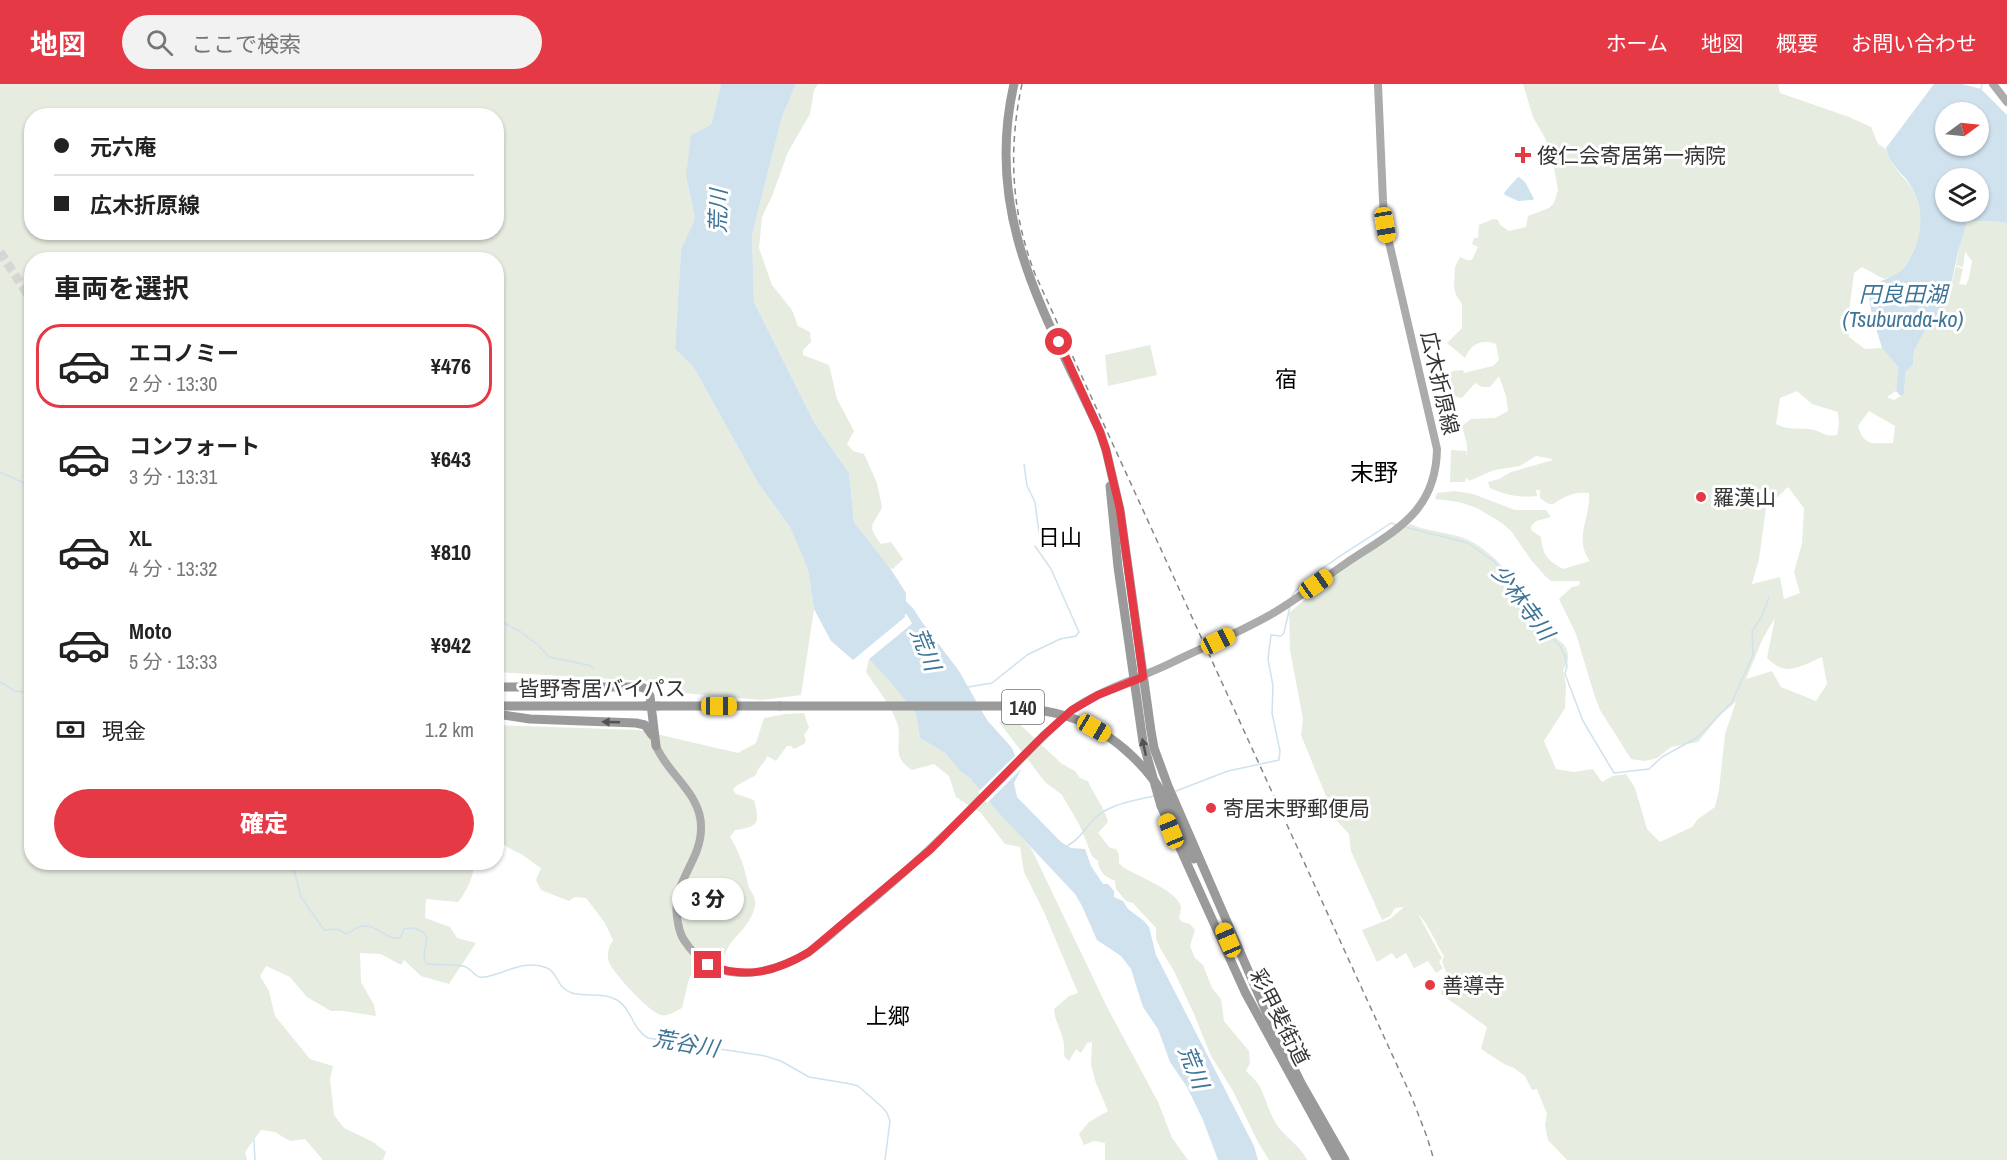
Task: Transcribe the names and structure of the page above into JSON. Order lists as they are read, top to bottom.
{
  "streets": {
    "highway": ["皆野寄居バイパス", "140", "彩甲斐街道"],
    "main road": ["広木折原線"]
  },
  "crossings": [
    ["広木折原線", "彩甲斐街道"],
    ["皆野寄居バイパス", "彩甲斐街道"]
  ],
  "districts": [
    "宿",
    "末野",
    "日山",
    "上郷"
  ],
  "water": [
    "荒川",
    "円良田湖 (Tsuburada-ko)",
    "少林寺川",
    "荒谷川"
  ],
  "places": {
    "health": ["俊仁会寄居第一病院"],
    "other": ["羅漢山", "寄居末野郵便局", "善導寺"]
  },
  "north": "right",
  "page": {
    "header": "地図",
    "search": "ここで検索",
    "nav": [
      "ホーム",
      "地図",
      "概要",
      "お問い合わせ"
    ],
    "banner": ["元六庵", "広木折原線"],
    "heading": "車両を選択",
    "list": [
      {
        "name": "エコノミー",
        "note": "2 分 · 13:30",
        "value": "¥476"
      },
      {
        "name": "コンフォート",
        "note": "3 分 · 13:31",
        "value": "¥643"
      },
      {
        "name": "XL",
        "note": "4 分 · 13:32",
        "value": "¥810"
      },
      {
        "name": "Moto",
        "note": "5 分 · 13:33",
        "value": "¥942"
      }
    ],
    "pay": ["現金", "1.2 km"],
    "buttons": "確定",
    "bubble": "3 分"
  }
}
